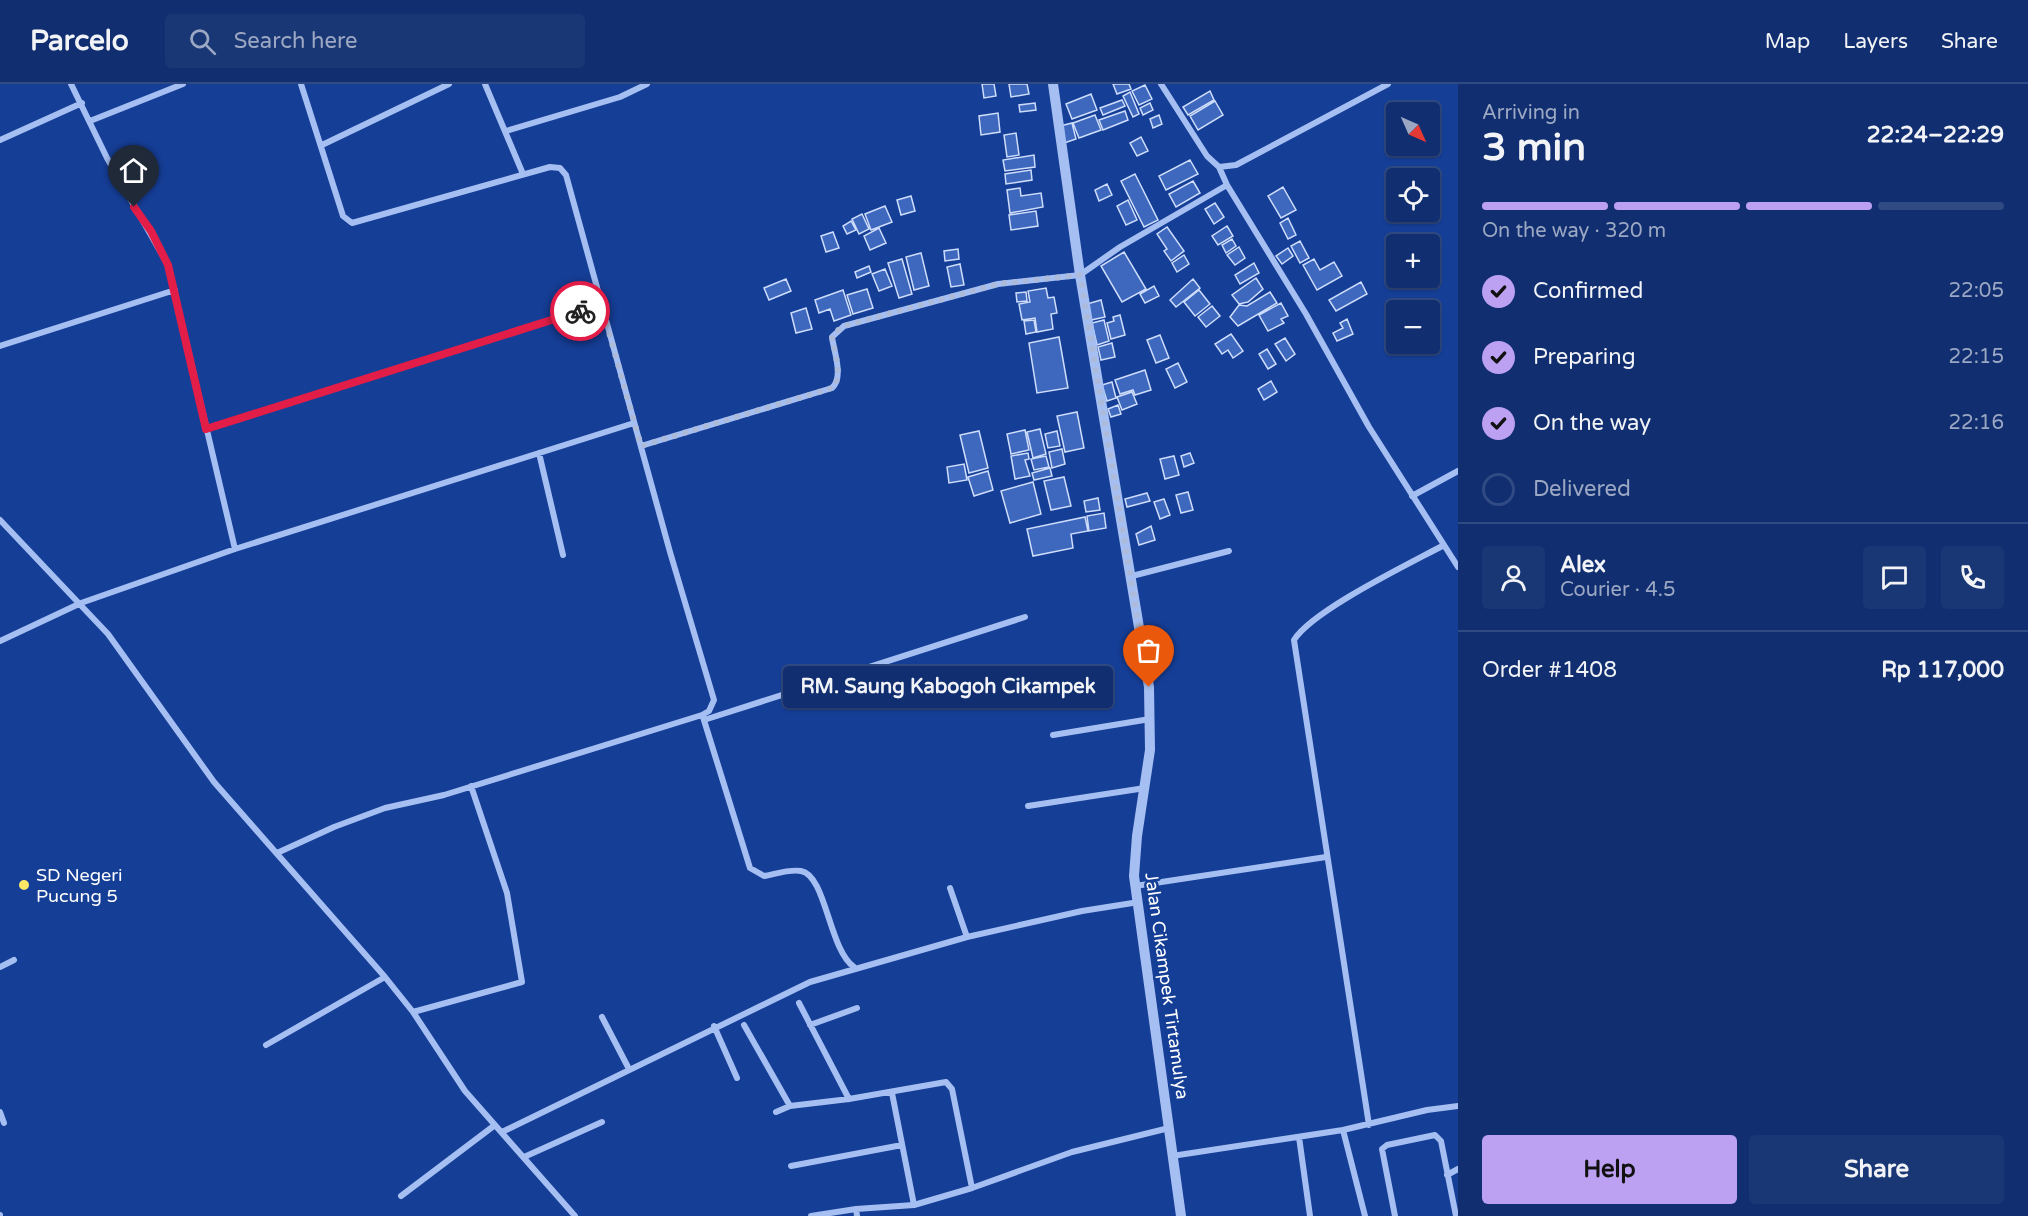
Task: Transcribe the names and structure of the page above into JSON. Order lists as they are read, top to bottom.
{
  "streets": {
    "street": ["Jalan Cikampek Tirtamulya"]
  },
  "places": ["RM. Saung Kabogoh Cikampek", "SD Negeri Pucung 5"],
  "north": "bottom right",
  "page": {
    "header": "Parcelo",
    "search": "Search here",
    "nav": ["Map", "Layers", "Share"],
    "heading": ["3 min", "Arriving in", "22:24–22:29"],
    "panel": [
      "Alex",
      "Courier · 4.5",
      "Order #1408",
      "Rp 117,000"
    ],
    "map_buttons": ["+", "−"],
    "bar": "On the way · 320 m",
    "list": [
      ["Confirmed", "22:05"],
      ["Preparing", "22:15"],
      ["On the way", "22:16"],
      "Delivered"
    ],
    "bubble": "RM. Saung Kabogoh Cikampek",
    "buttons": ["Help", "Share"]
  }
}
